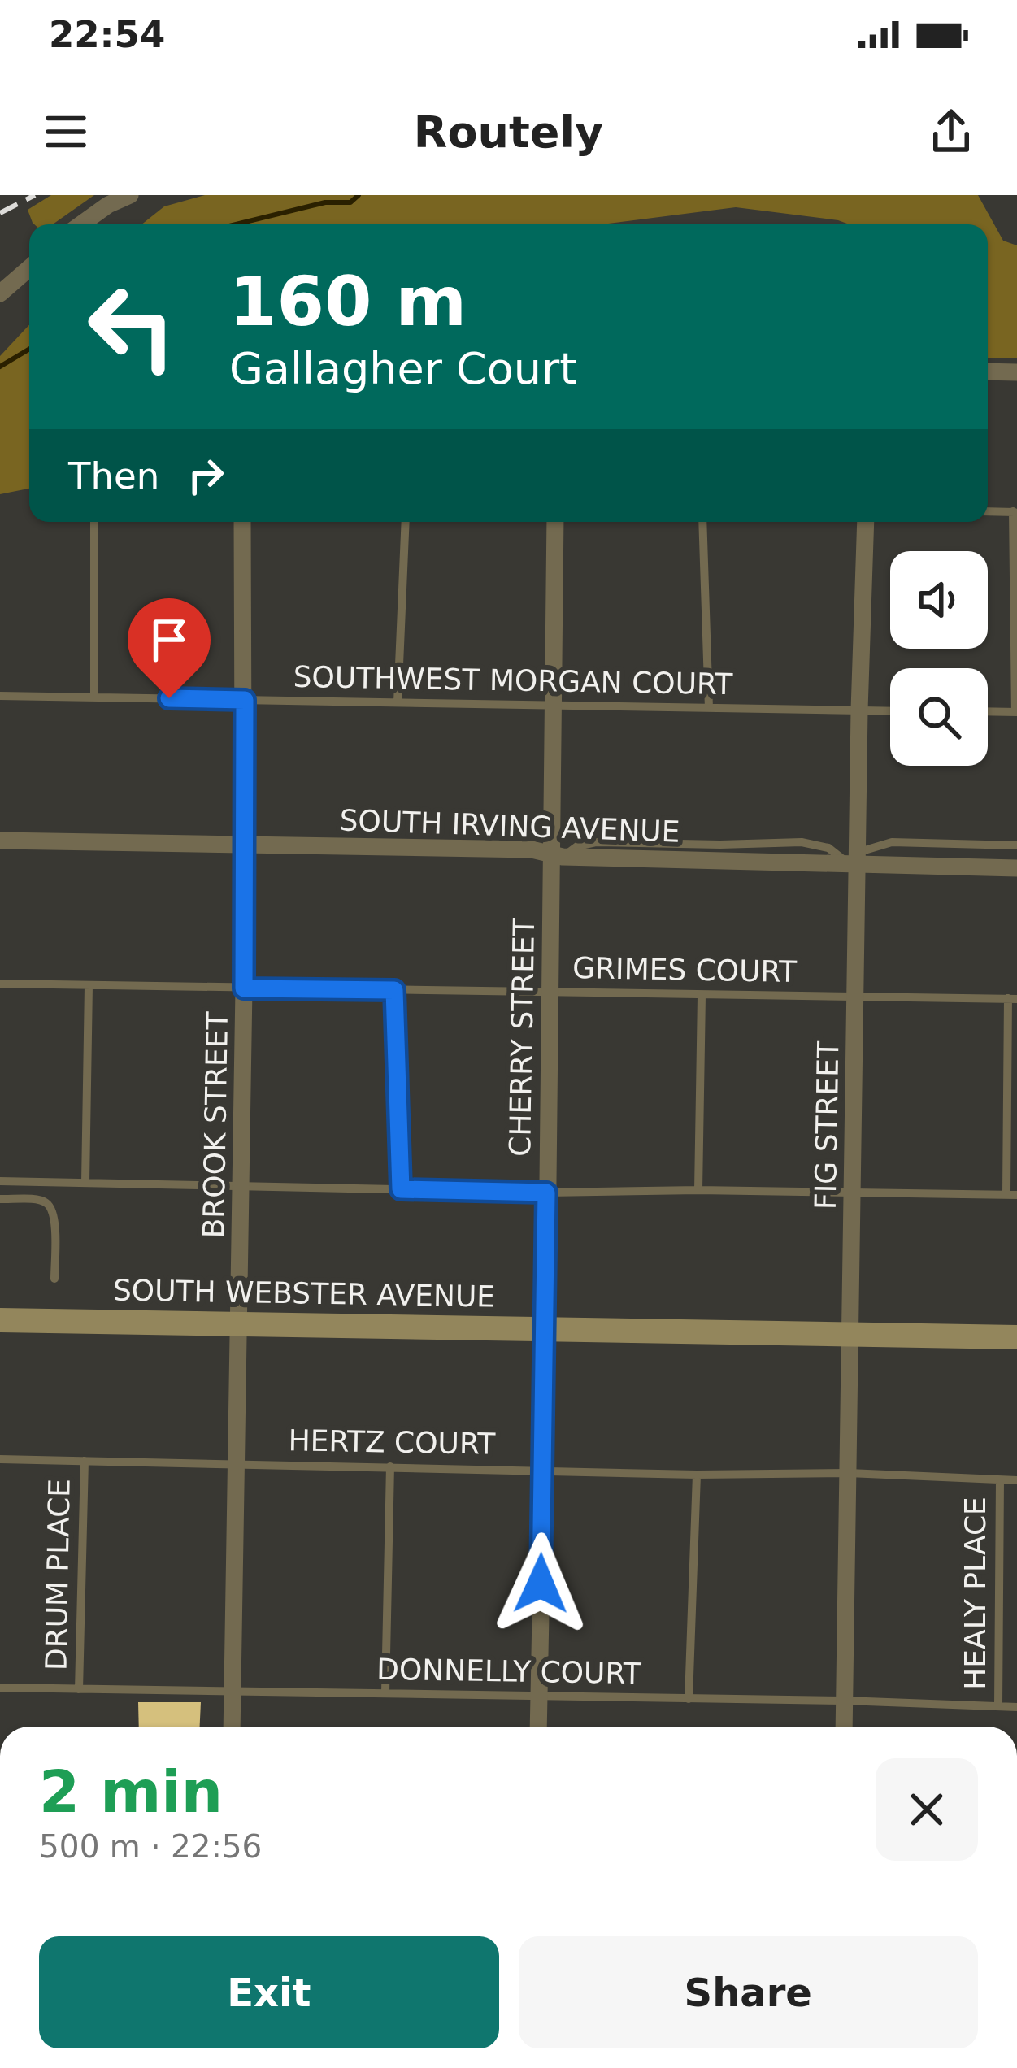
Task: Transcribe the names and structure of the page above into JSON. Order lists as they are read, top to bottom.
{
  "streets": {
    "street": [
      "SOUTH IRVING AVENUE",
      "CHERRY STREET",
      "BROOK STREET",
      "FIG STREET",
      "SOUTH WEBSTER AVENUE"
    ],
    "lane": [
      "SOUTHWEST MORGAN COURT",
      "GRIMES COURT",
      "HERTZ COURT",
      "DRUM PLACE",
      "HEALY PLACE",
      "DONNELLY COURT"
    ]
  },
  "crossings": [
    ["SOUTHWEST MORGAN COURT", "CHERRY STREET"],
    ["SOUTHWEST MORGAN COURT", "BROOK STREET"],
    ["SOUTHWEST MORGAN COURT", "FIG STREET"],
    ["SOUTH IRVING AVENUE", "CHERRY STREET"],
    ["SOUTH IRVING AVENUE", "BROOK STREET"],
    ["SOUTH IRVING AVENUE", "FIG STREET"],
    ["GRIMES COURT", "CHERRY STREET"],
    ["GRIMES COURT", "BROOK STREET"],
    ["GRIMES COURT", "FIG STREET"],
    ["CHERRY STREET", "SOUTH WEBSTER AVENUE"],
    ["CHERRY STREET", "HERTZ COURT"],
    ["CHERRY STREET", "DONNELLY COURT"],
    ["BROOK STREET", "SOUTH WEBSTER AVENUE"],
    ["BROOK STREET", "HERTZ COURT"],
    ["BROOK STREET", "DONNELLY COURT"],
    ["FIG STREET", "SOUTH WEBSTER AVENUE"],
    ["FIG STREET", "HERTZ COURT"],
    ["FIG STREET", "DONNELLY COURT"],
    ["HERTZ COURT", "DRUM PLACE"],
    ["HERTZ COURT", "HEALY PLACE"],
    ["DRUM PLACE", "DONNELLY COURT"],
    ["HEALY PLACE", "DONNELLY COURT"]
  ],
  "page": {
    "status": "22:54",
    "header": "Routely",
    "turn": ["160 m", "Gallagher Court"],
    "then": "Then",
    "heading": ["2 min", "500 m · 22:56"],
    "buttons": ["Exit", "Share"]
  }
}
